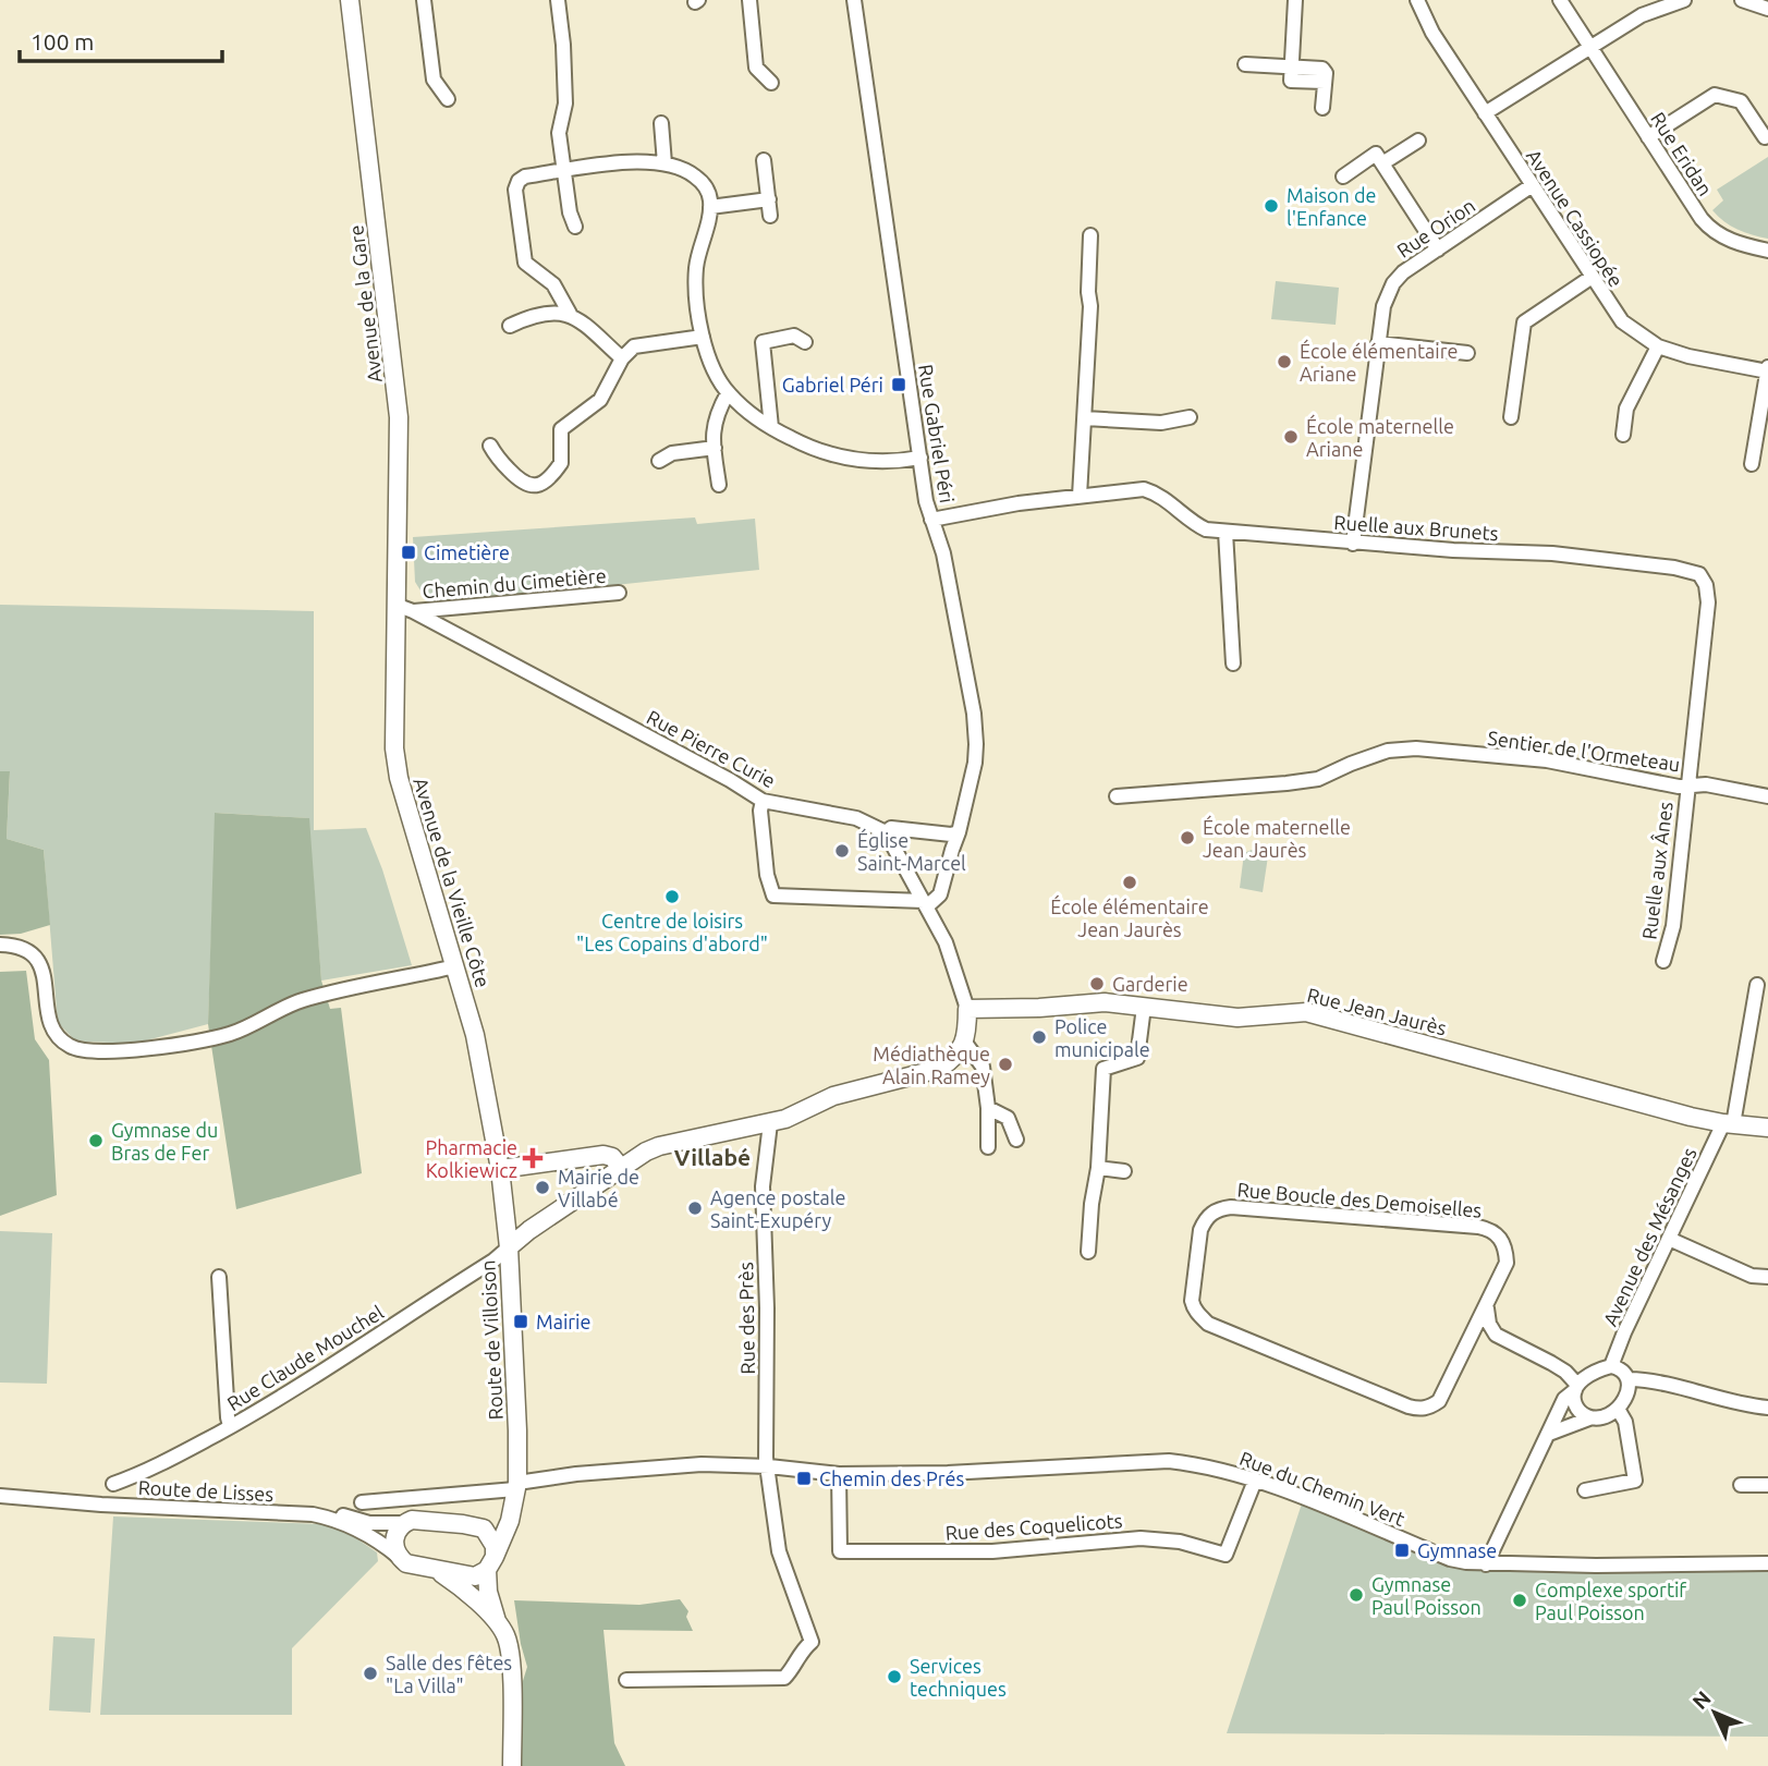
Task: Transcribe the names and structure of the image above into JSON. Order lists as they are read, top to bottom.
{
  "streets": {
    "street": [
      "Rue Eridan",
      "Avenue Cassiopée",
      "Rue Orion",
      "Avenue de la Gare",
      "Rue Gabriel Péri",
      "Ruelle aux Brunets",
      "Chemin du Cimetière",
      "Rue Pierre Curie",
      "Sentier de l'Ormeteau",
      "Ruelle aux Ânes",
      "Avenue de la Vieille Côte",
      "Rue Jean Jaurès",
      "Rue Boucle des Demoiselles",
      "Avenue des Mésanges",
      "Rue des Près",
      "Route de Villoison",
      "Rue Claude Mouchel",
      "Rue du Chemin Vert",
      "Route de Lisses",
      "Rue des Coquelicots"
    ]
  },
  "crossings": [
    ["Avenue Cassiopée", "Rue Orion"],
    ["Rue Orion", "Ruelle aux Brunets"],
    ["Avenue de la Gare", "Rue Pierre Curie"],
    ["Avenue de la Gare", "Avenue de la Vieille Côte"],
    ["Rue Gabriel Péri", "Ruelle aux Brunets"],
    ["Ruelle aux Brunets", "Sentier de l'Ormeteau"],
    ["Ruelle aux Brunets", "Ruelle aux Ânes"],
    ["Chemin du Cimetière", "Rue Pierre Curie"],
    ["Rue Pierre Curie", "Avenue de la Vieille Côte"],
    ["Sentier de l'Ormeteau", "Ruelle aux Ânes"],
    ["Avenue de la Vieille Côte", "Route de Villoison"],
    ["Rue Jean Jaurès", "Avenue des Mésanges"],
    ["Rue des Près", "Rue du Chemin Vert"],
    ["Route de Villoison", "Rue Claude Mouchel"],
    ["Route de Villoison", "Rue du Chemin Vert"],
    ["Rue du Chemin Vert", "Rue des Coquelicots"]
  ],
  "districts": ["Villabé"],
  "places": {
    "other": [
      "Maison de l'Enfance",
      "École élémentaire Ariane",
      "École maternelle Ariane",
      "École maternelle Jean Jaurès",
      "Église Saint-Marcel",
      "École élémentaire Jean Jaurès",
      "Centre de loisirs \"Les Copains d'abord\"",
      "Garderie",
      "Police municipale",
      "Médiathèque Alain Ramey",
      "Gymnase du Bras de Fer",
      "Mairie de Villabé",
      "Agence postale Saint-Exupéry",
      "Gymnase Paul Poisson",
      "Complexe sportif Paul Poisson",
      "Salle des fêtes \"La Villa\"",
      "Services techniques"
    ],
    "transit": [
      "Gabriel Péri",
      "Cimetière",
      "Mairie",
      "Chemin des Prés",
      "Gymnase"
    ],
    "health": ["Pharmacie Kolkiewicz"]
  },
  "scale_bar": "100 m",
  "north": "top left"
}
